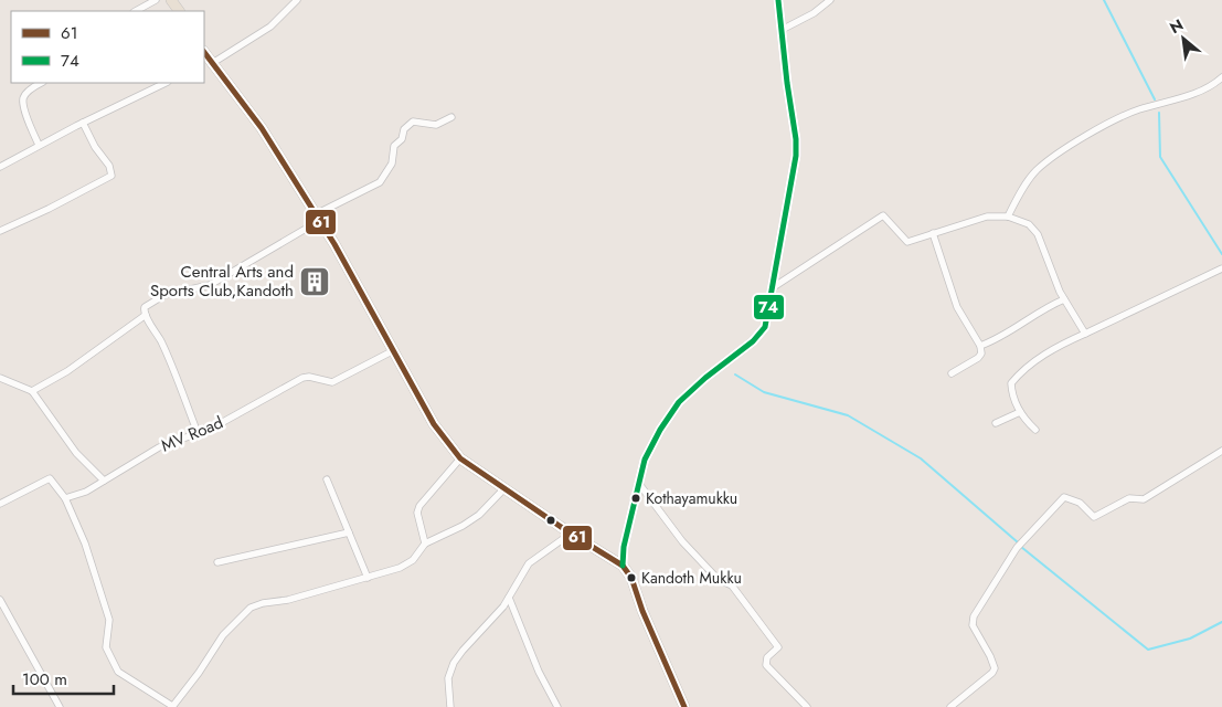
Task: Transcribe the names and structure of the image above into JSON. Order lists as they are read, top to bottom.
{
  "streets": {
    "street": ["MV Road"]
  },
  "places": {
    "building": ["Central Arts and Sports Club,Kandoth"],
    "other": ["Kothayamukku", "Kandoth Mukku"]
  },
  "lines": ["transit line 74", "transit line 61"],
  "legend": ["61", "74"],
  "scale_bar": "100 m",
  "north": "top left"
}
